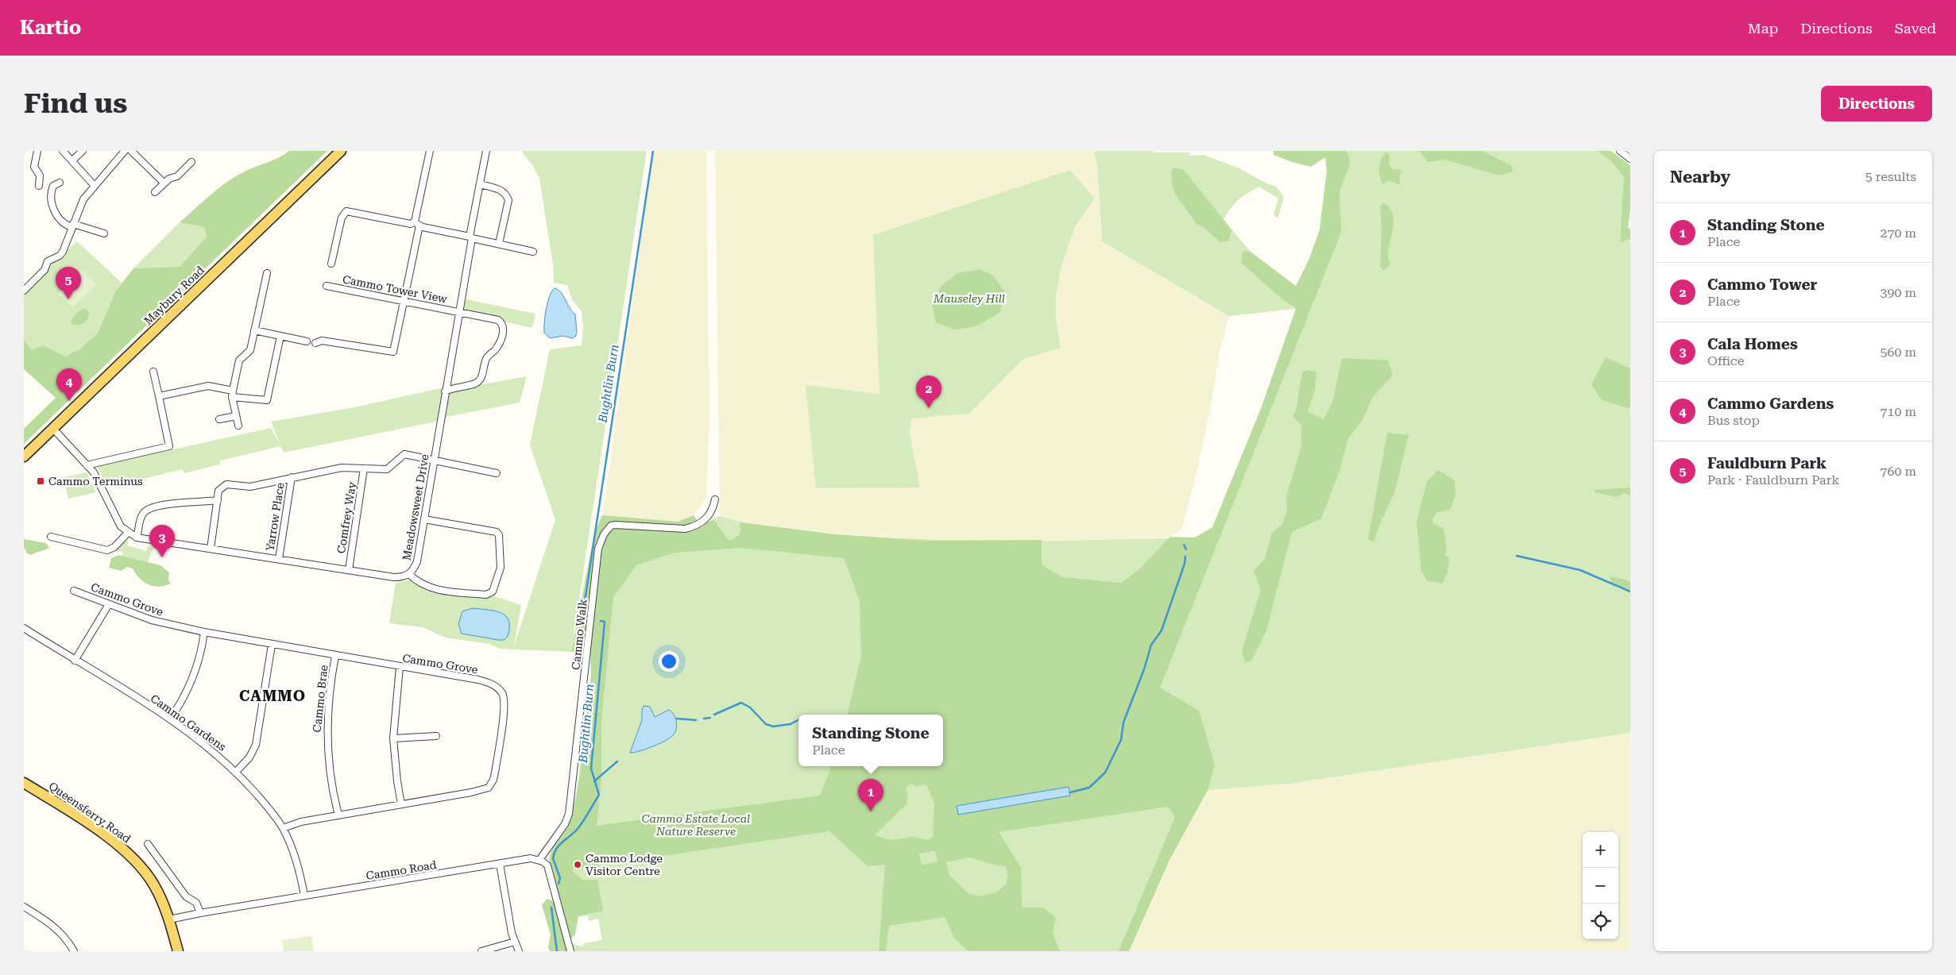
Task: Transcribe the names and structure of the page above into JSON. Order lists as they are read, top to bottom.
{
  "streets": {
    "main road": ["Maybury Road", "Queensferry Road"],
    "street": [
      "Cammo Tower View",
      "Meadowsweet Drive",
      "Yarrow Place",
      "Comfrey Way",
      "Cammo Grove",
      "Cammo Walk",
      "Cammo Brae",
      "Cammo Gardens",
      "Cammo Road"
    ]
  },
  "crossings": [
    ["Cammo Tower View", "Meadowsweet Drive"],
    ["Maybury Road", "Meadowsweet Drive"],
    ["Meadowsweet Drive", "Yarrow Place"],
    ["Meadowsweet Drive", "Comfrey Way"],
    ["Cammo Grove", "Cammo Brae"],
    ["Cammo Grove", "Cammo Gardens"],
    ["Cammo Walk", "Cammo Road"],
    ["Cammo Gardens", "Cammo Road"],
    ["Queensferry Road", "Cammo Road"]
  ],
  "districts": ["CAMMO"],
  "water": ["Bughtlin Burn"],
  "parks": ["Mauseley Hill", "Cammo Estate Local Nature Reserve"],
  "places": {
    "transit": ["Cammo Terminus"],
    "other": ["Cammo Lodge Visitor Centre"]
  },
  "page": {
    "header": "Kartio",
    "nav": ["Map", "Directions", "Saved"],
    "buttons": "Directions",
    "title": "Find us",
    "heading": ["Nearby", "5 results"],
    "list": [
      {
        "mark": "1",
        "name": "Standing Stone",
        "note": "Place",
        "value": "270 m"
      },
      {
        "mark": "2",
        "name": "Cammo Tower",
        "note": "Place",
        "value": "390 m"
      },
      {
        "mark": "3",
        "name": "Cala Homes",
        "note": "Office",
        "value": "560 m"
      },
      {
        "mark": "4",
        "name": "Cammo Gardens",
        "note": "Bus stop",
        "value": "710 m"
      },
      {
        "mark": "5",
        "name": "Fauldburn Park",
        "note": "Park · Fauldburn Park",
        "value": "760 m"
      }
    ],
    "pins": [
      "5",
      "4",
      "2",
      "3",
      "1"
    ],
    "popup": ["Standing Stone", "Place"],
    "map_buttons": ["+", "−"]
  }
}
